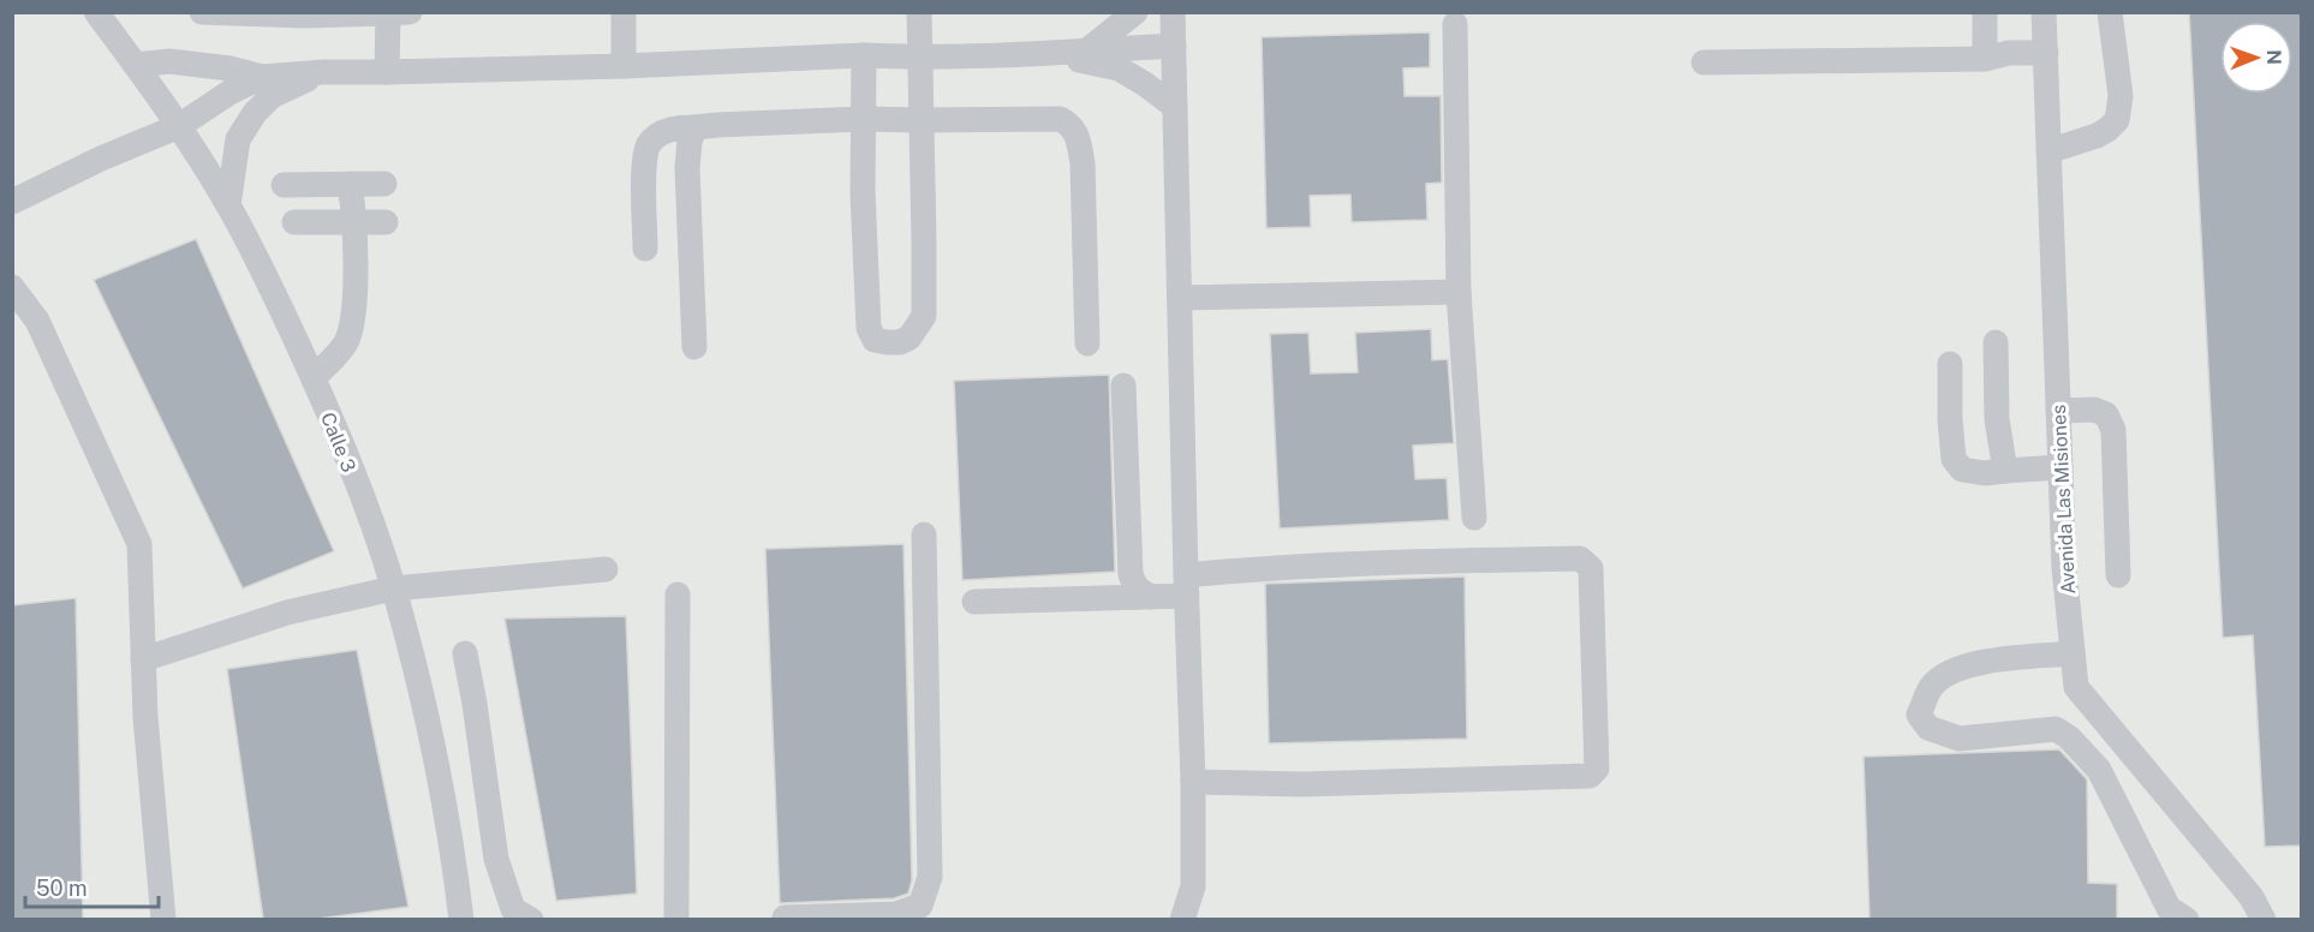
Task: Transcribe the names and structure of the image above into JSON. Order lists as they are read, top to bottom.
{
  "streets": {
    "street": ["Calle 3", "Avenida Las Misiones"]
  },
  "scale_bar": "50 m",
  "north": "right"
}
